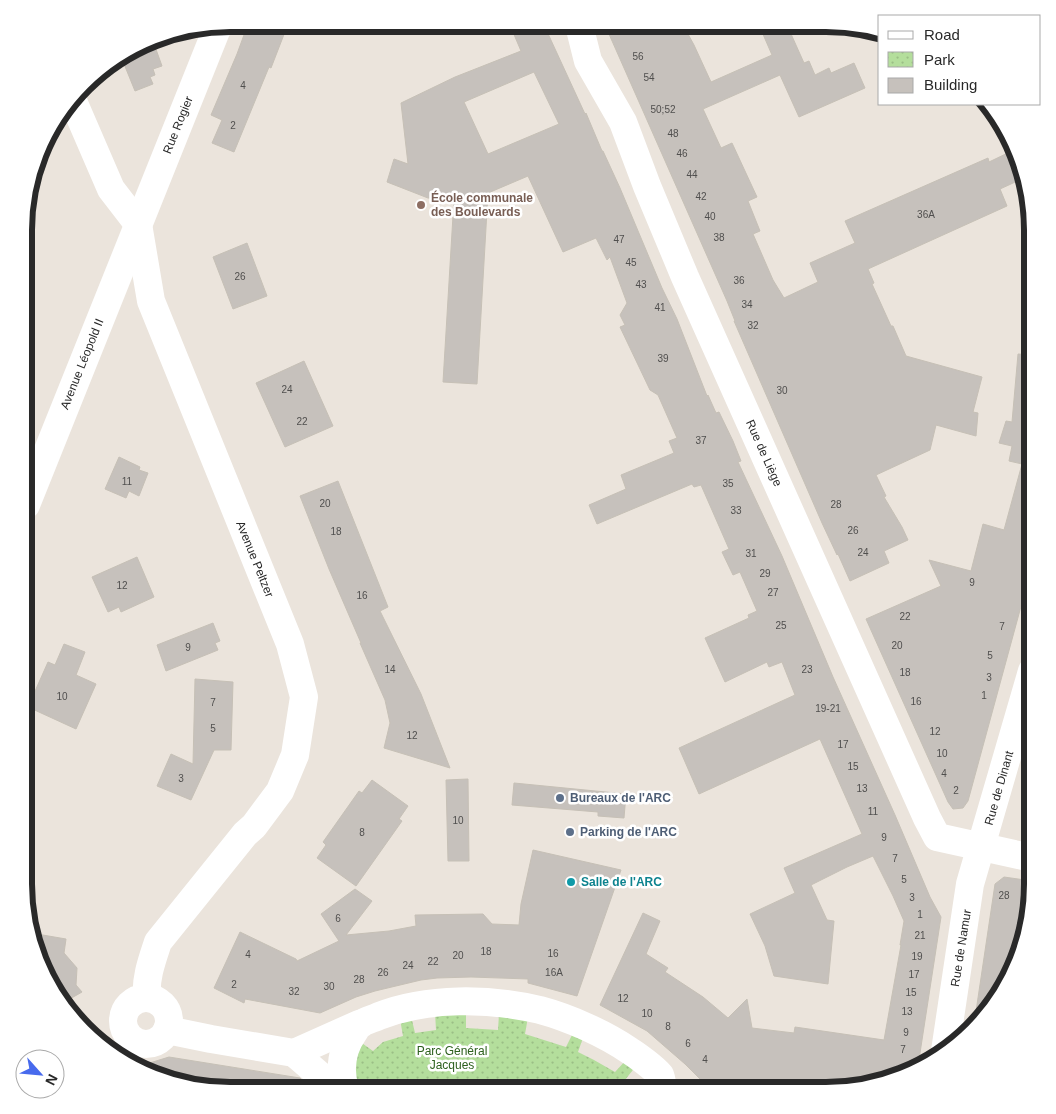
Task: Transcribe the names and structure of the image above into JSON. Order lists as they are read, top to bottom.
{
  "streets": {
    "street": [
      "Rue Rogier",
      "Avenue Léopold II",
      "Rue de Liège",
      "Avenue Peltzer",
      "Rue de Dinant",
      "Rue de Namur"
    ]
  },
  "crossings": [
    ["Rue Rogier", "Avenue Léopold II"],
    ["Rue Rogier", "Avenue Peltzer"],
    ["Avenue Léopold II", "Avenue Peltzer"],
    ["Rue de Liège", "Rue de Dinant"],
    ["Rue de Liège", "Rue de Namur"],
    ["Rue de Dinant", "Rue de Namur"]
  ],
  "parks": ["Parc Général Jacques"],
  "places": [
    "École communale des Boulevards",
    "Bureaux de l'ARC",
    "Parking de l'ARC",
    "Salle de l'ARC"
  ],
  "house_numbers": [
    "56",
    "54",
    "4",
    "50;52",
    "2",
    "48",
    "46",
    "44",
    "42",
    "36A",
    "40",
    "38",
    "47",
    "45",
    "26",
    "36",
    "43",
    "34",
    "41",
    "32",
    "39",
    "24",
    "30",
    "22",
    "37",
    "11",
    "35",
    "20",
    "28",
    "33",
    "26",
    "18",
    "24",
    "31",
    "29",
    "9",
    "12",
    "27",
    "16",
    "22",
    "25",
    "7",
    "20",
    "9",
    "5",
    "14",
    "23",
    "18",
    "3",
    "1",
    "10",
    "16",
    "7",
    "19-21",
    "5",
    "12",
    "12",
    "17",
    "10",
    "15",
    "4",
    "3",
    "13",
    "2",
    "11",
    "10",
    "8",
    "9",
    "7",
    "5",
    "28",
    "3",
    "1",
    "6",
    "21",
    "18",
    "16",
    "4",
    "20",
    "19",
    "22",
    "24",
    "26",
    "16A",
    "17",
    "28",
    "2",
    "30",
    "32",
    "15",
    "12",
    "13",
    "10",
    "8",
    "9",
    "6",
    "7",
    "4"
  ],
  "legend": ["Road", "Park", "Building"],
  "north": "bottom right"
}
